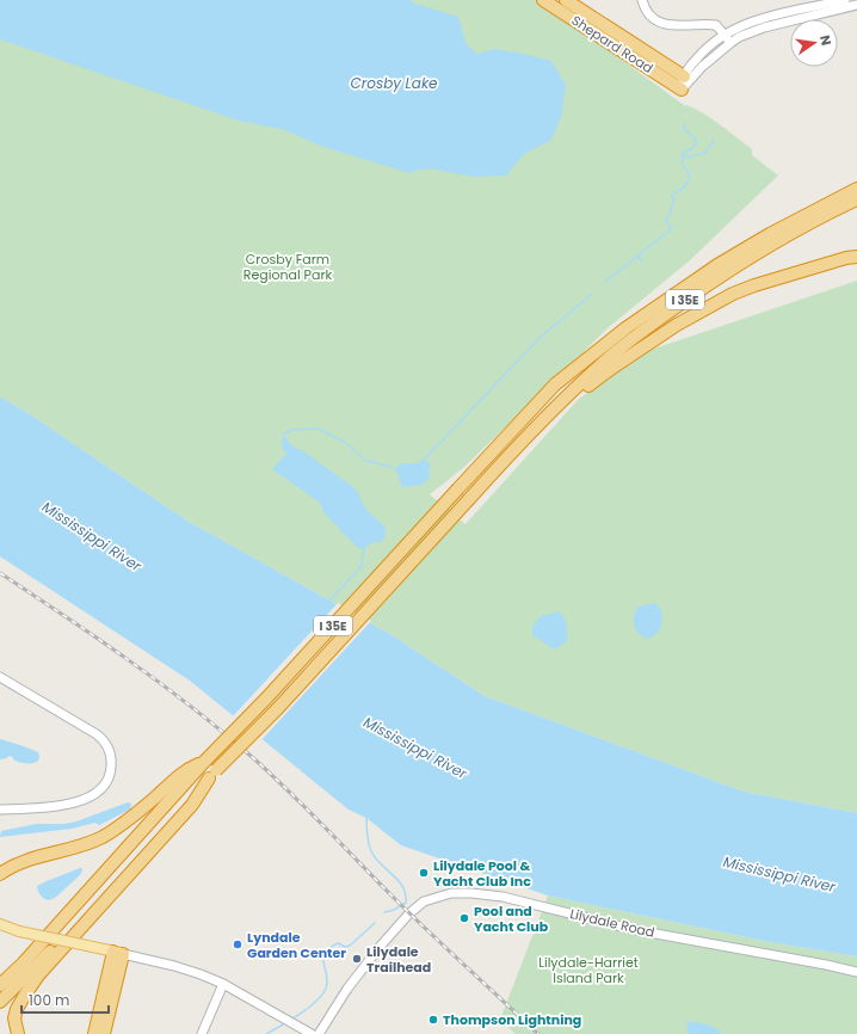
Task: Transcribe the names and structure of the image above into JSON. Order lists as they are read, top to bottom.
{
  "streets": {
    "highway": ["Shepard Road", "I 35E"],
    "street": ["Lilydale Road"]
  },
  "water": ["Crosby Lake", "Mississippi River"],
  "parks": ["Crosby Farm Regional Park", "Lilydale-Harriet Island Park"],
  "places": [
    "Lilydale Pool & Yacht Club Inc",
    "Pool and Yacht Club",
    "Lyndale Garden Center",
    "Lilydale Trailhead",
    "Thompson Lightning"
  ],
  "scale_bar": "100 m",
  "north": "right"
}
